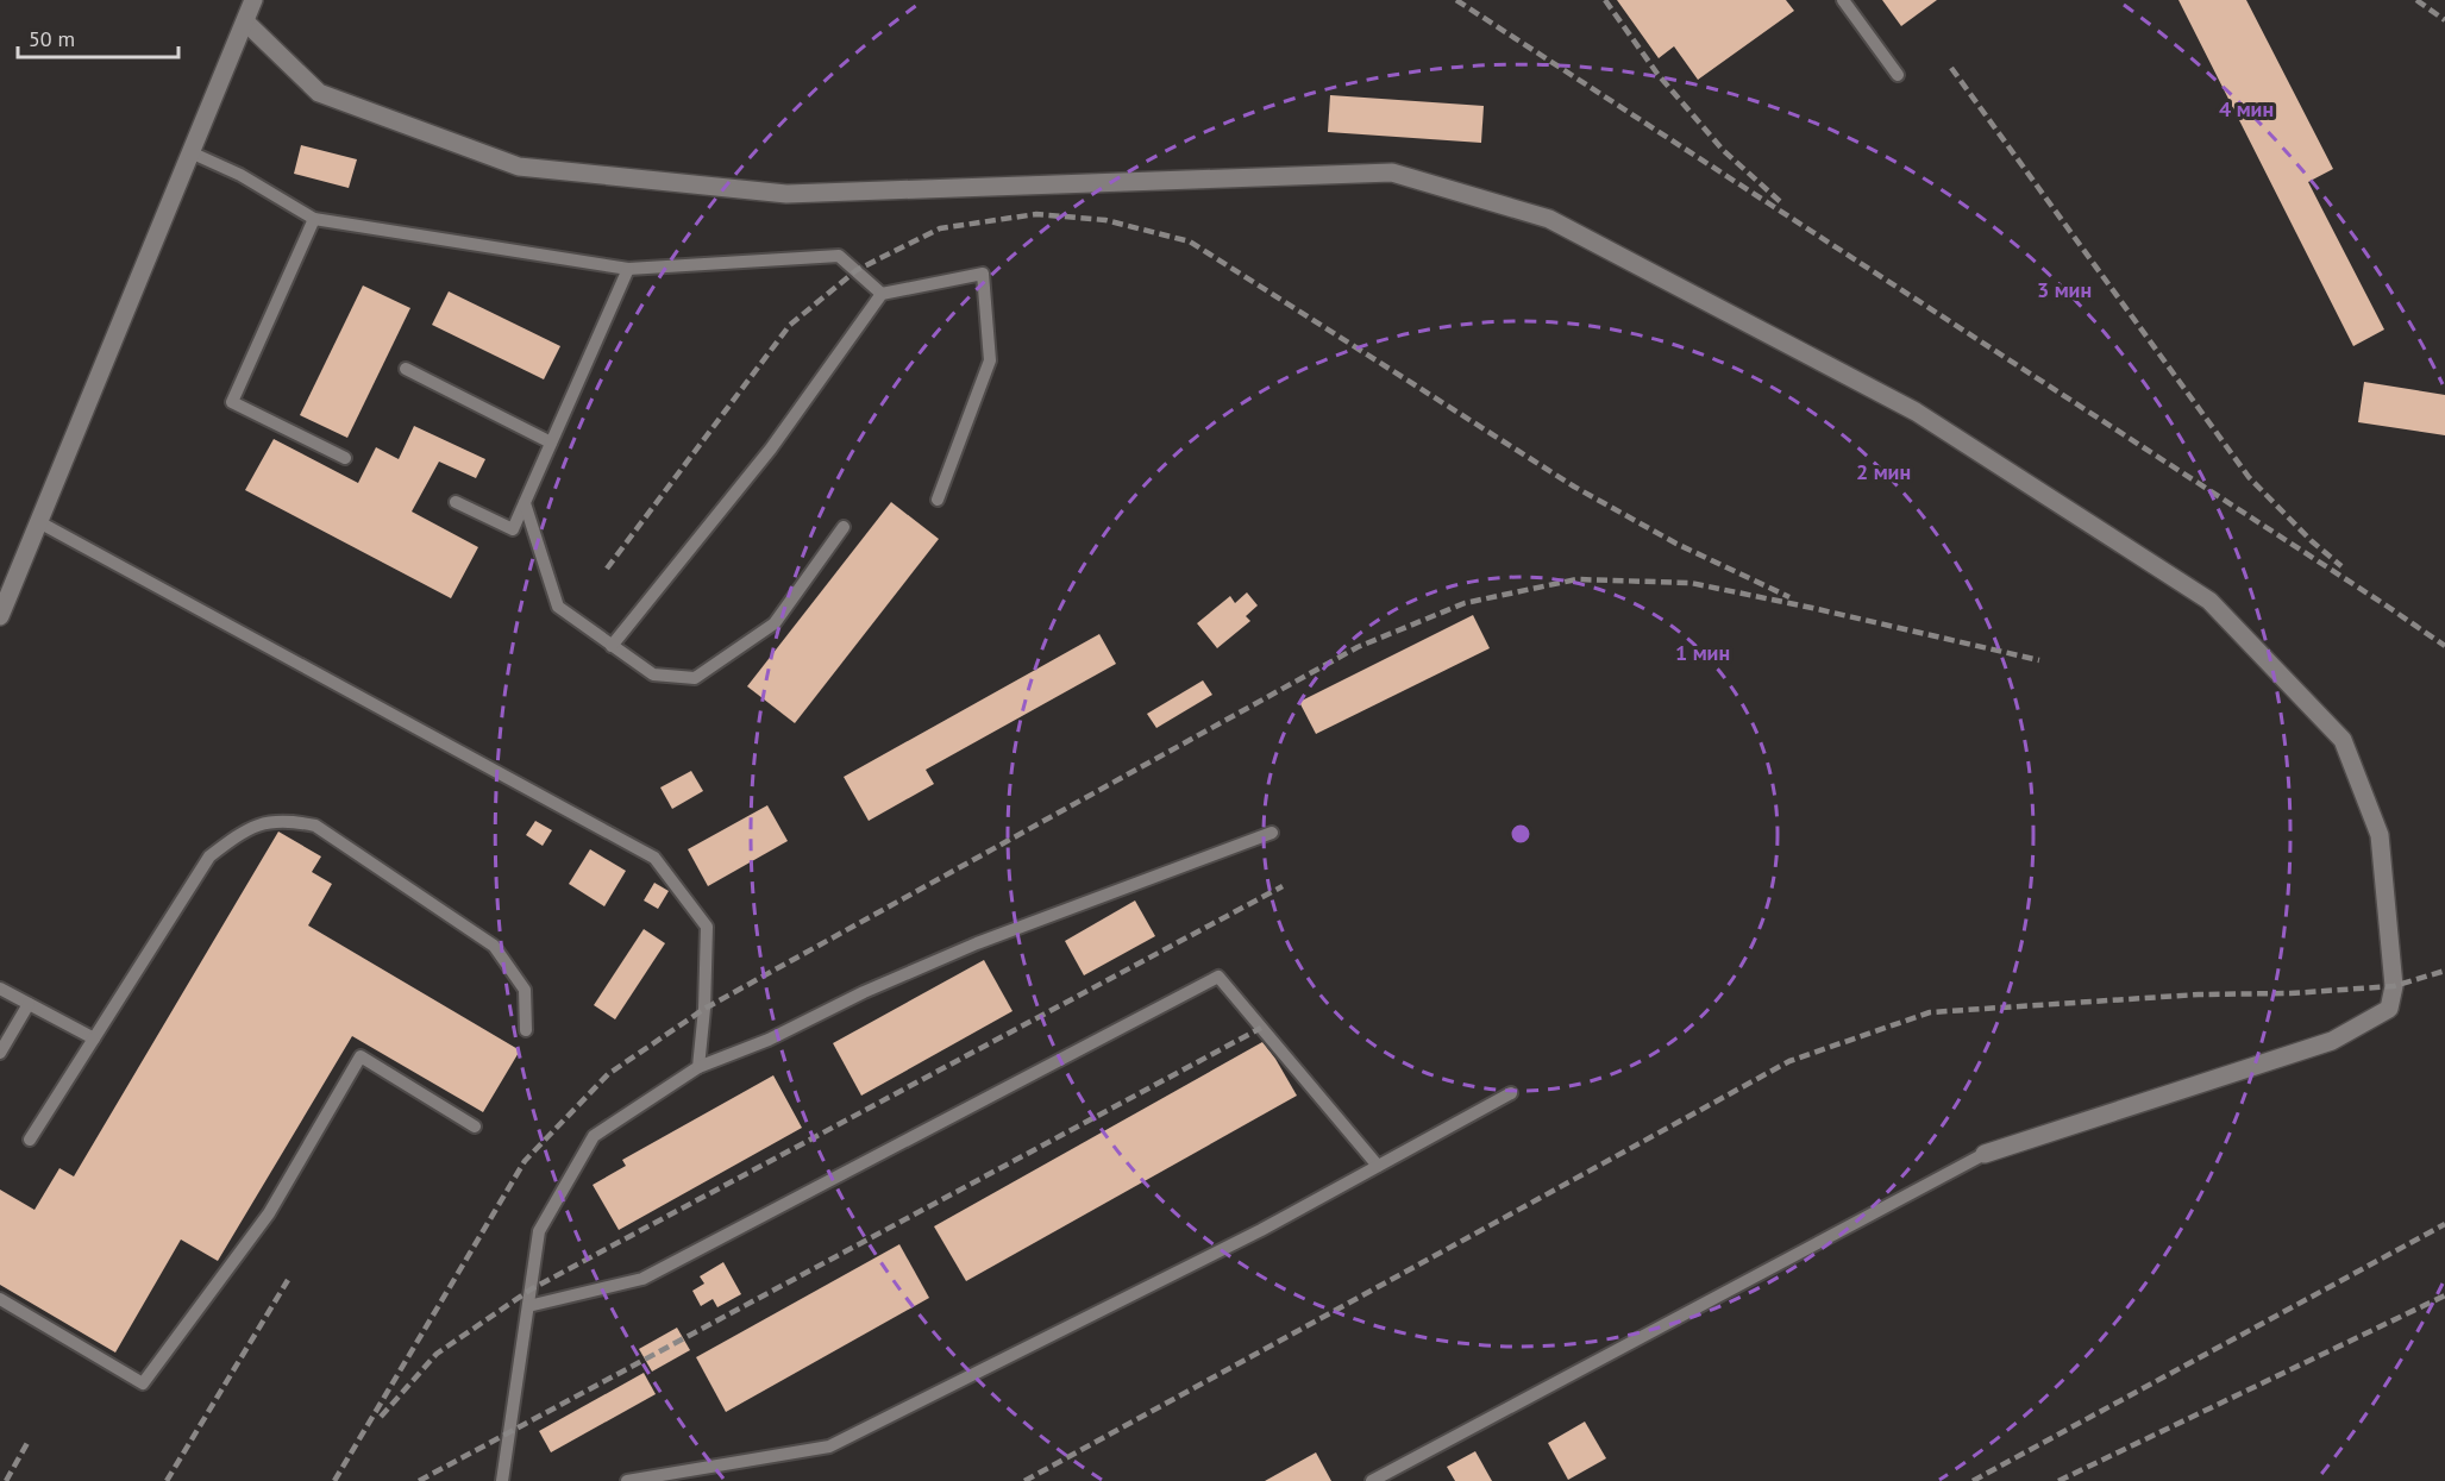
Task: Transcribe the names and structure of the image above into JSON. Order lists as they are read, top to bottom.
{
  "scale_bar": "50 m",
  "rings": [
    "4 мин",
    "3 мин",
    "2 мин",
    "1 мин"
  ]
}
